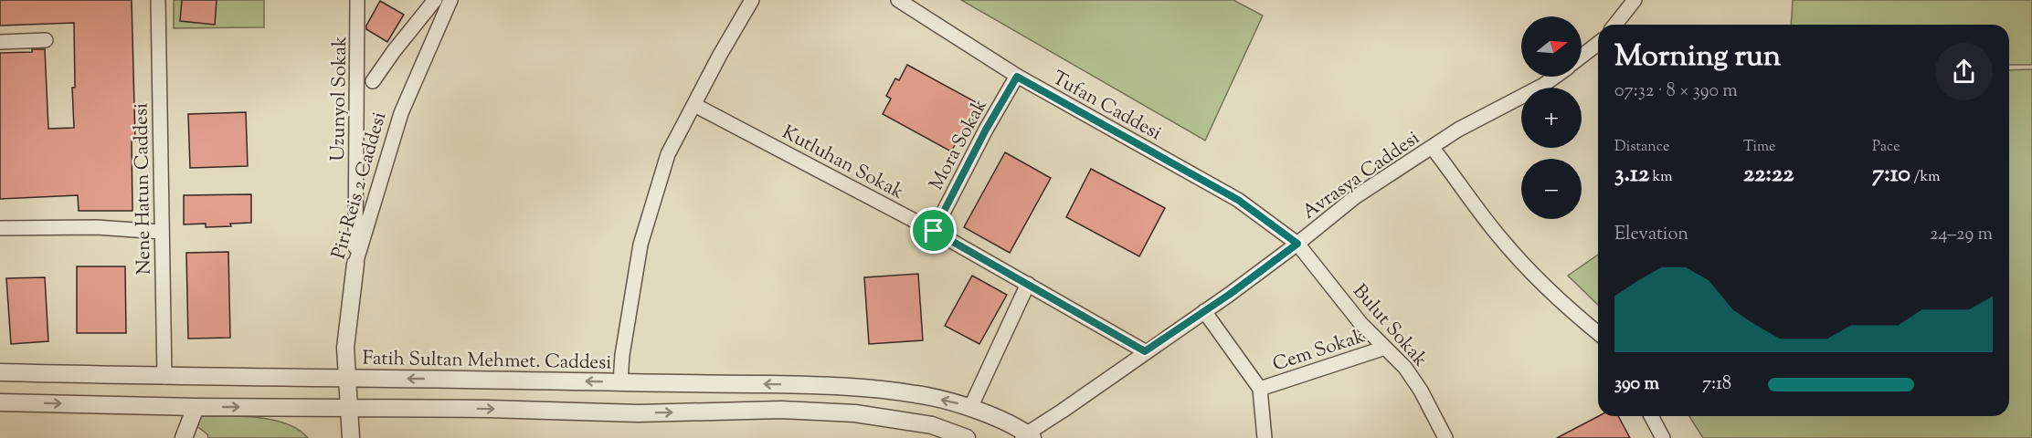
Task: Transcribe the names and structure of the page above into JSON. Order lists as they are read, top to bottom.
{
  "streets": {
    "street": [
      "Uzunyol Sokak",
      "Tufan Caddesi",
      "Mora Sokak",
      "Kutluhan Sokak",
      "Avrasya Caddesi",
      "Piri Reis 2 Caddesi",
      "Nene Hatun Caddesi",
      "Bulut Sokak",
      "Cem Sokak",
      "Fatih Sultan Mehmet. Caddesi"
    ]
  },
  "crossings": [
    ["Uzunyol Sokak", "Piri Reis 2 Caddesi"],
    ["Tufan Caddesi", "Mora Sokak"],
    ["Tufan Caddesi", "Avrasya Caddesi"],
    ["Tufan Caddesi", "Bulut Sokak"],
    ["Mora Sokak", "Kutluhan Sokak"],
    ["Kutluhan Sokak", "Avrasya Caddesi"],
    ["Avrasya Caddesi", "Bulut Sokak"],
    ["Avrasya Caddesi", "Cem Sokak"],
    ["Avrasya Caddesi", "Fatih Sultan Mehmet. Caddesi"],
    ["Piri Reis 2 Caddesi", "Fatih Sultan Mehmet. Caddesi"],
    ["Nene Hatun Caddesi", "Fatih Sultan Mehmet. Caddesi"],
    ["Bulut Sokak", "Cem Sokak"]
  ],
  "north": "right",
  "page": {
    "map_buttons": ["+", "−"],
    "heading": ["Morning run", "07:32 · 8 × 390 m"],
    "stats": [
      ["Distance", "3.12 km"],
      ["Time", "22:22"],
      ["Pace", "7:10 /km"]
    ],
    "chart": ["Elevation", "24–29 m"],
    "list": [
      {
        "name": "390 m",
        "note": "7:18"
      }
    ]
  }
}
